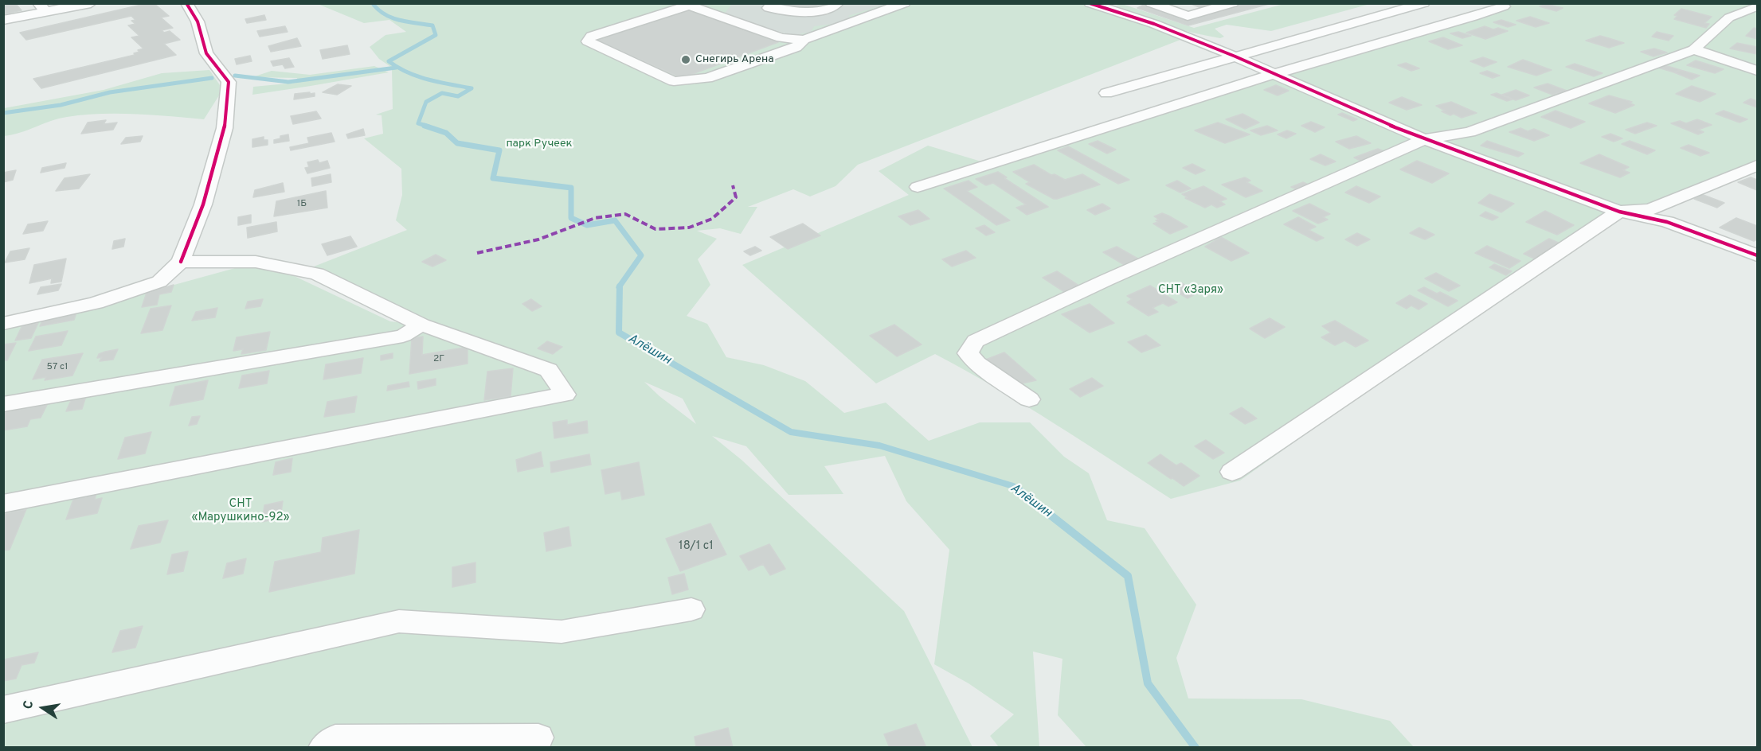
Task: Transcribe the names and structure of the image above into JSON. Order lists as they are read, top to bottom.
{
  "water": ["Алёшин"],
  "parks": ["парк Ручеек", "СНТ «Заря»", "СНТ «Марушкино-92»"],
  "places": ["Снегирь Арена"],
  "house_numbers": [
    "1Б",
    "2Г",
    "57 с1",
    "18/1 с1"
  ],
  "north": "left"
}
